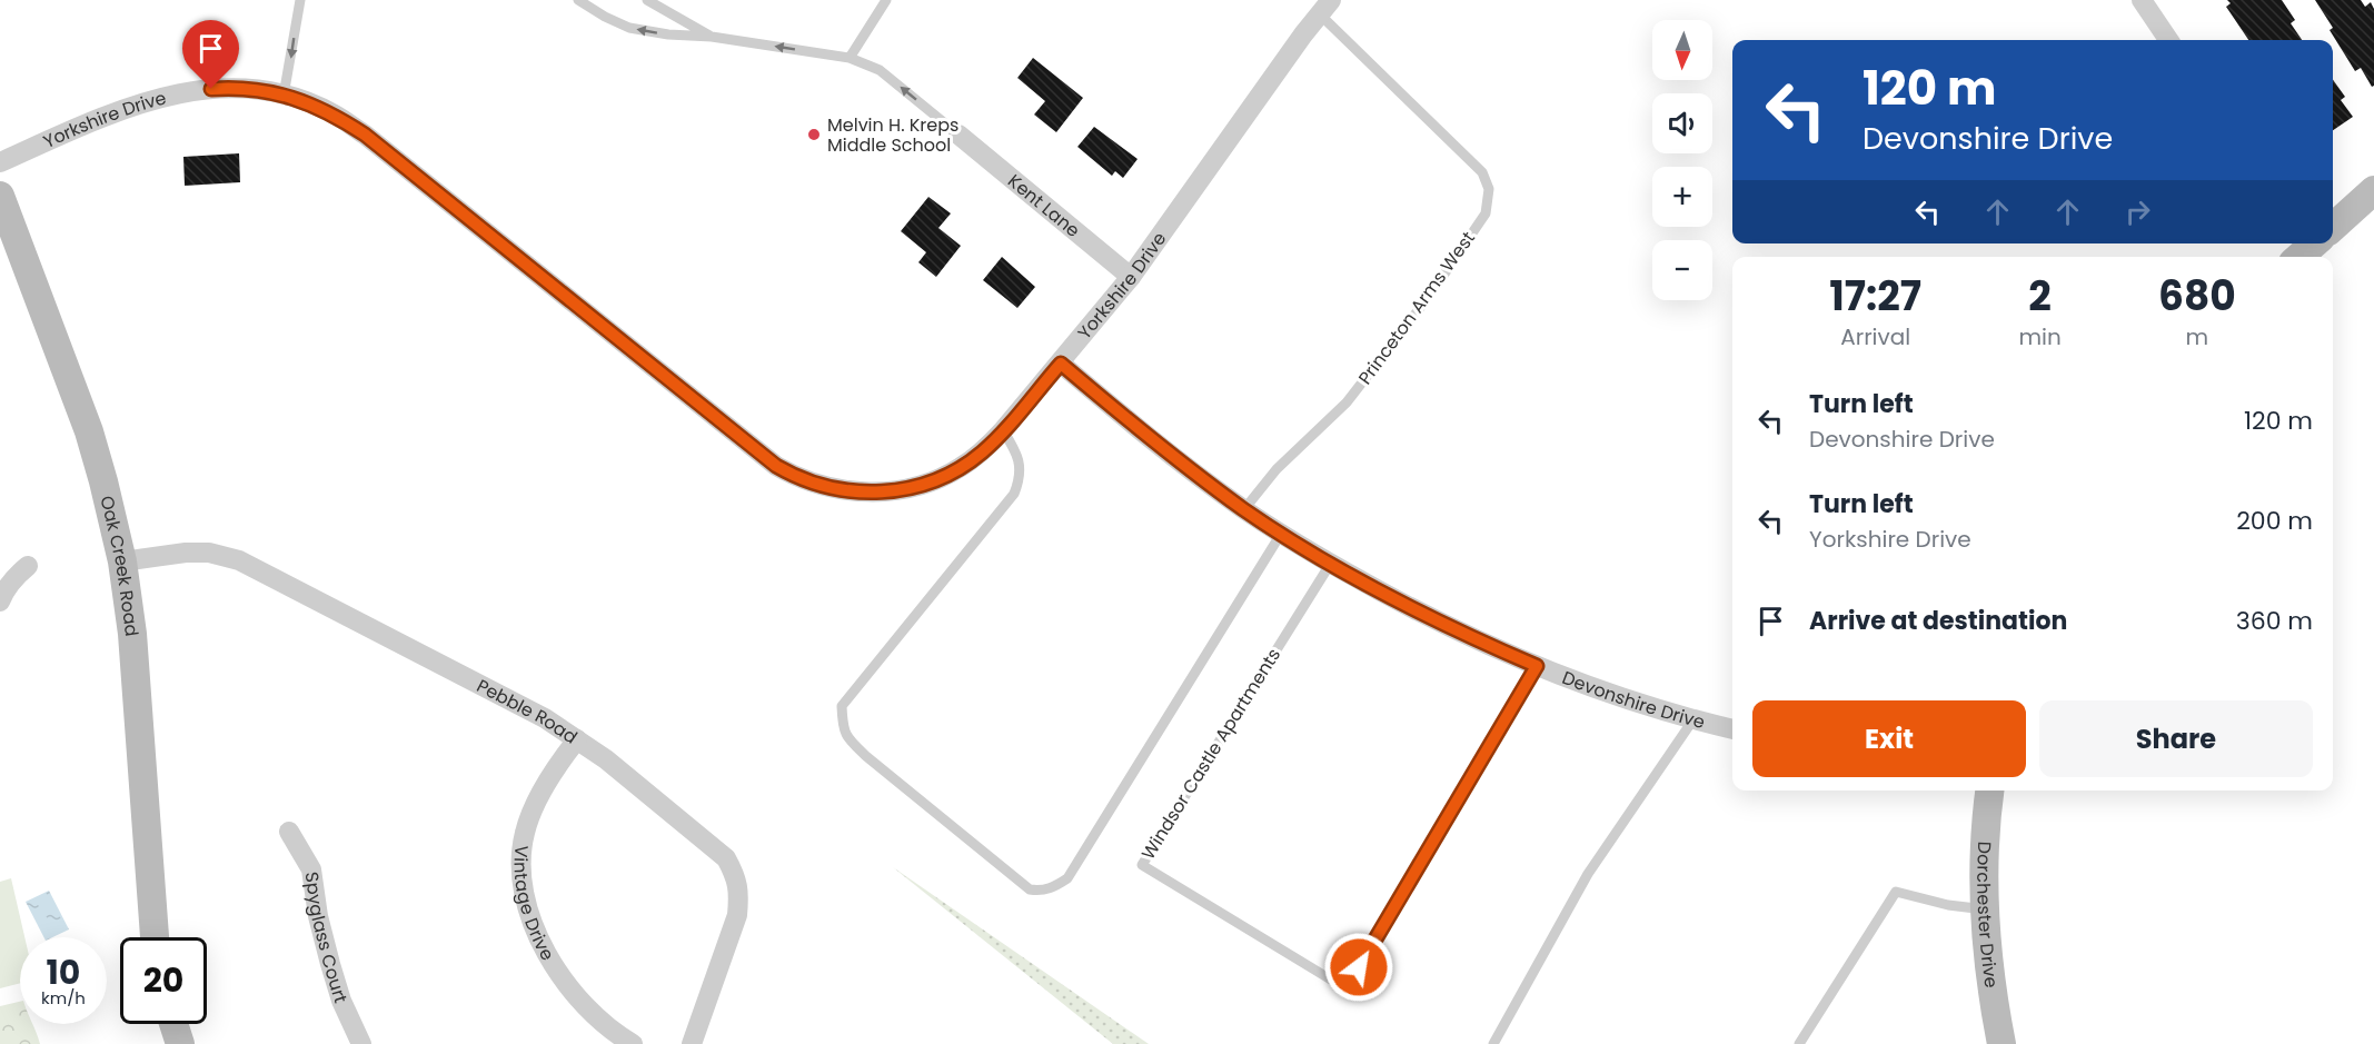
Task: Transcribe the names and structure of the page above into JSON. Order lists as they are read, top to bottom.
{
  "streets": {
    "street": [
      "Yorkshire Drive",
      "Kent Lane",
      "Oak Creek Road",
      "Devonshire Drive",
      "Pebble Road",
      "Vintage Drive",
      "Dorchester Drive",
      "Spyglass Court"
    ],
    "lane": ["Princeton Arms West", "Windsor Castle Apartments"]
  },
  "crossings": [
    ["Yorkshire Drive", "Kent Lane"],
    ["Yorkshire Drive", "Princeton Arms West"],
    ["Yorkshire Drive", "Devonshire Drive"],
    ["Princeton Arms West", "Devonshire Drive"],
    ["Oak Creek Road", "Pebble Road"],
    ["Devonshire Drive", "Windsor Castle Apartments"],
    ["Pebble Road", "Vintage Drive"]
  ],
  "places": ["Melvin H. Kreps Middle School"],
  "north": "bottom",
  "page": {
    "map_buttons": ["+", "−"],
    "turn": ["120 m", "Devonshire Drive"],
    "eta": [
      "17:27",
      "Arrival",
      "2",
      "min",
      "680",
      "m"
    ],
    "list": [
      {
        "name": "Turn left",
        "note": "Devonshire Drive",
        "value": "120 m"
      },
      {
        "name": "Turn left",
        "note": "Yorkshire Drive",
        "value": "200 m"
      },
      {
        "name": "Arrive at destination",
        "value": "360 m"
      }
    ],
    "buttons": ["Exit", "Share"],
    "speed": "10 km/h",
    "limit": "20"
  }
}
